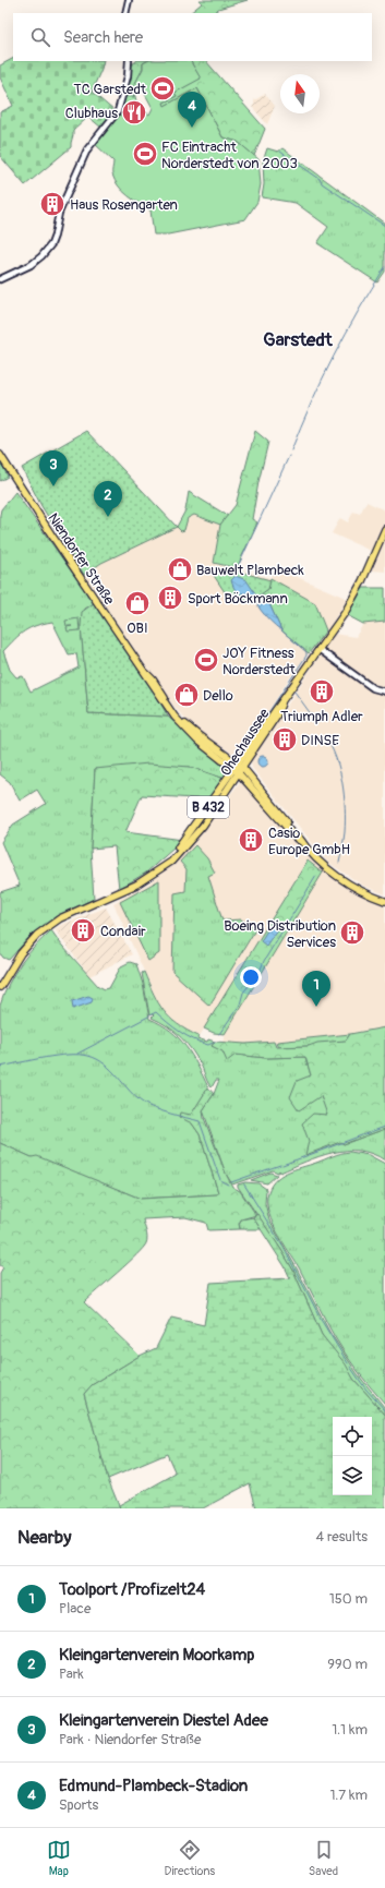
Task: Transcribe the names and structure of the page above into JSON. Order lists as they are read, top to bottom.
{
  "streets": {
    "main road": ["Niendorfer Straße", "Ohechaussee", "B 432"]
  },
  "crossings": [
    ["Niendorfer Straße", "Ohechaussee"]
  ],
  "districts": ["Garstedt"],
  "places": {
    "sports": ["TC Garstedt", "FC Eintracht Norderstedt von 2003", "JOY Fitness Norderstedt"],
    "restaurant": ["Clubhaus"],
    "building": [
      "Haus Rosengarten",
      "Sport Böckmann",
      "Triumph Adler",
      "DINSE",
      "Casio Europe GmbH",
      "Condair",
      "Boeing Distribution Services"
    ],
    "shop": ["Bauwelt Plambeck", "OBI", "Dello"]
  },
  "north": "top",
  "page": {
    "search": "Search here",
    "pins": [
      "4",
      "3",
      "2",
      "1"
    ],
    "heading": ["Nearby", "4 results"],
    "list": [
      {
        "mark": "1",
        "name": "Toolport /Profizelt24",
        "note": "Place",
        "value": "150 m"
      },
      {
        "mark": "2",
        "name": "Kleingartenverein Moorkamp",
        "note": "Park",
        "value": "990 m"
      },
      {
        "mark": "3",
        "name": "Kleingartenverein Diestel Adee",
        "note": "Park · Niendorfer Straße",
        "value": "1.1 km"
      },
      {
        "mark": "4",
        "name": "Edmund-Plambeck-Stadion",
        "note": "Sports",
        "value": "1.7 km"
      }
    ],
    "nav": ["Map", "Directions", "Saved"]
  }
}
